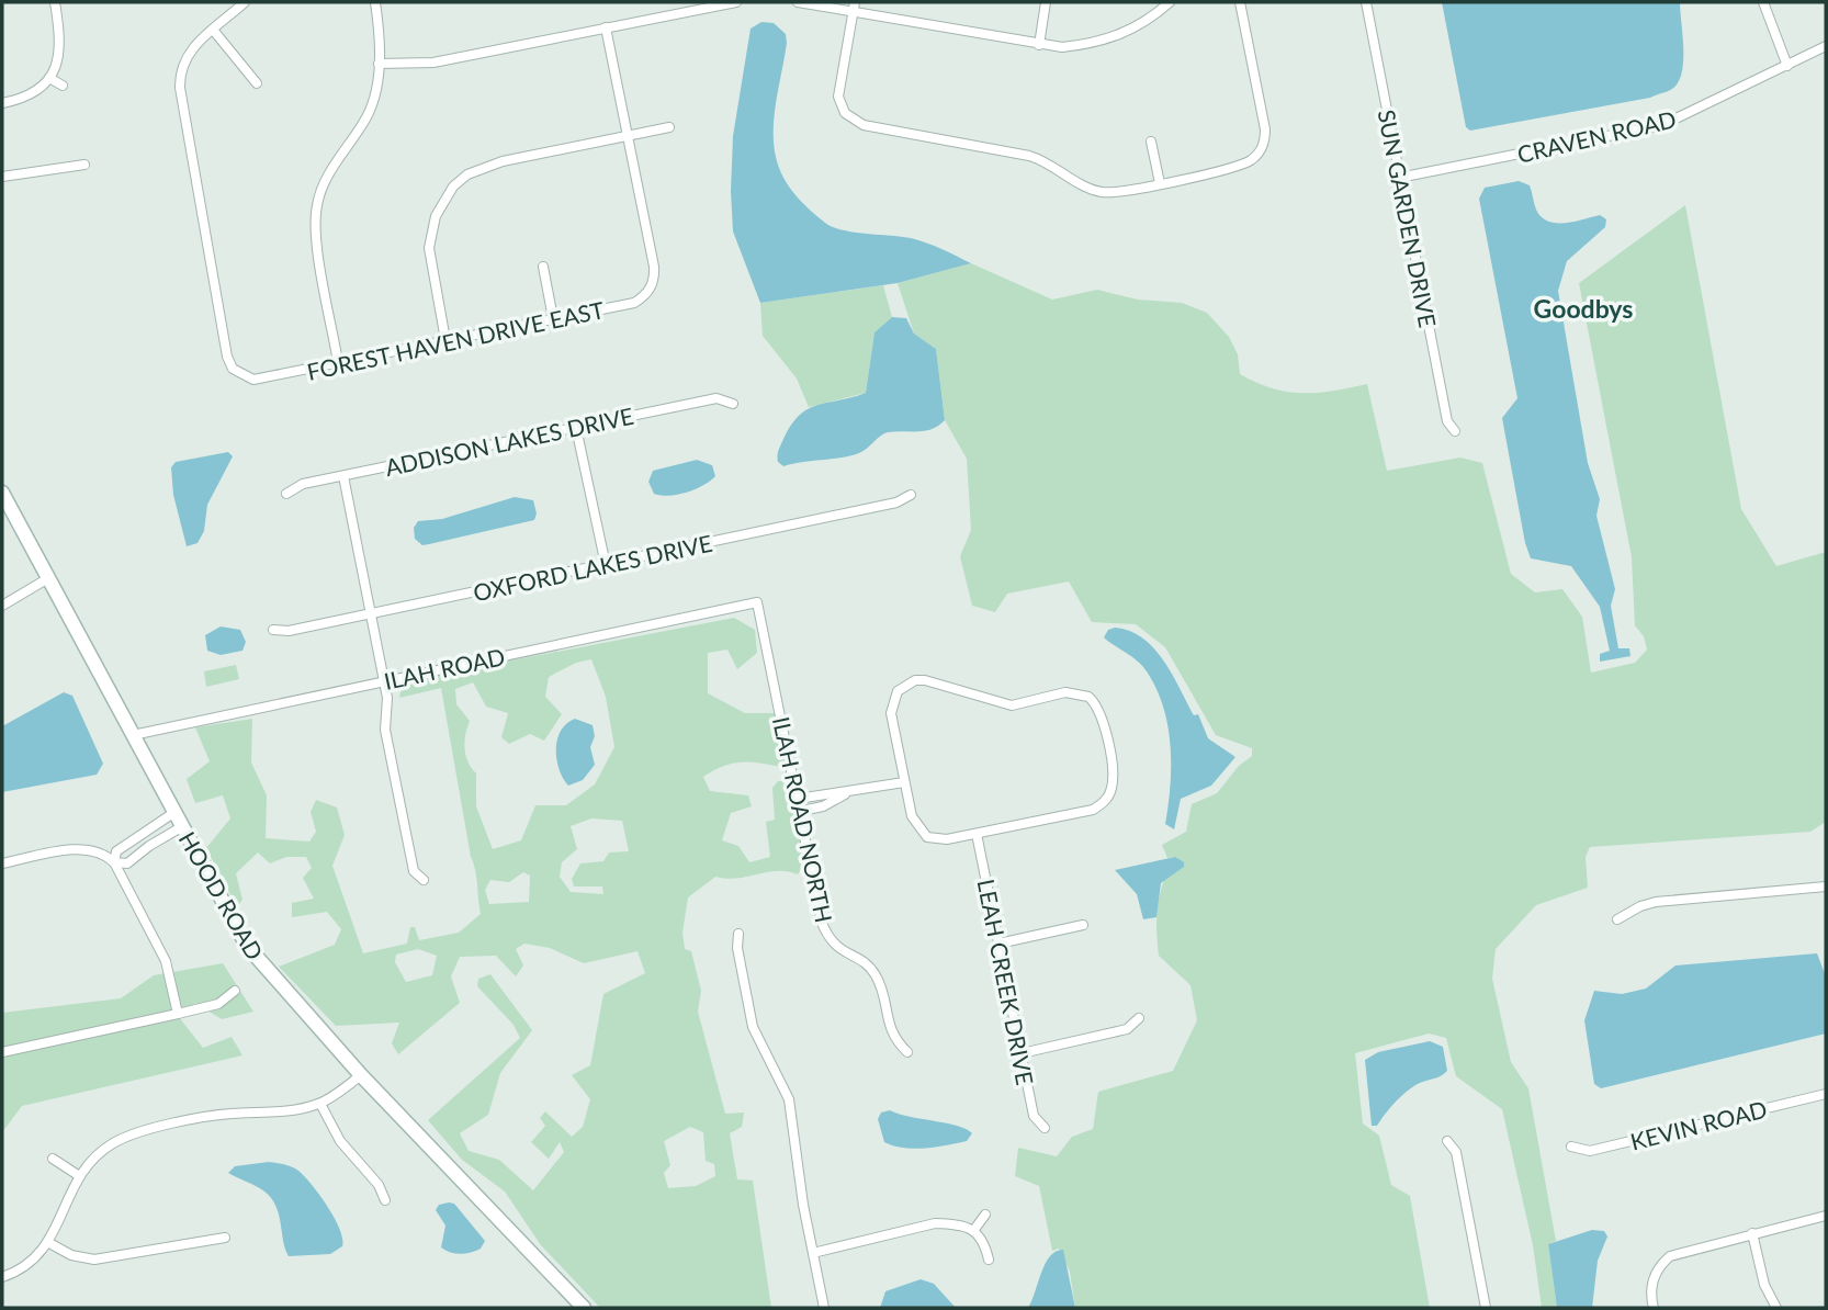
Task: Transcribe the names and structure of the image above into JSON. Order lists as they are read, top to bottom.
{
  "streets": {
    "street": [
      "CRAVEN ROAD",
      "SUN GARDEN DRIVE",
      "FOREST HAVEN DRIVE EAST",
      "ADDISON LAKES DRIVE",
      "OXFORD LAKES DRIVE",
      "ILAH ROAD",
      "ILAH ROAD NORTH",
      "HOOD ROAD",
      "LEAH CREEK DRIVE",
      "KEVIN ROAD"
    ]
  },
  "crossings": [
    ["CRAVEN ROAD", "SUN GARDEN DRIVE"],
    ["ILAH ROAD", "ILAH ROAD NORTH"],
    ["ILAH ROAD", "HOOD ROAD"]
  ],
  "districts": ["Goodbys"]
}
